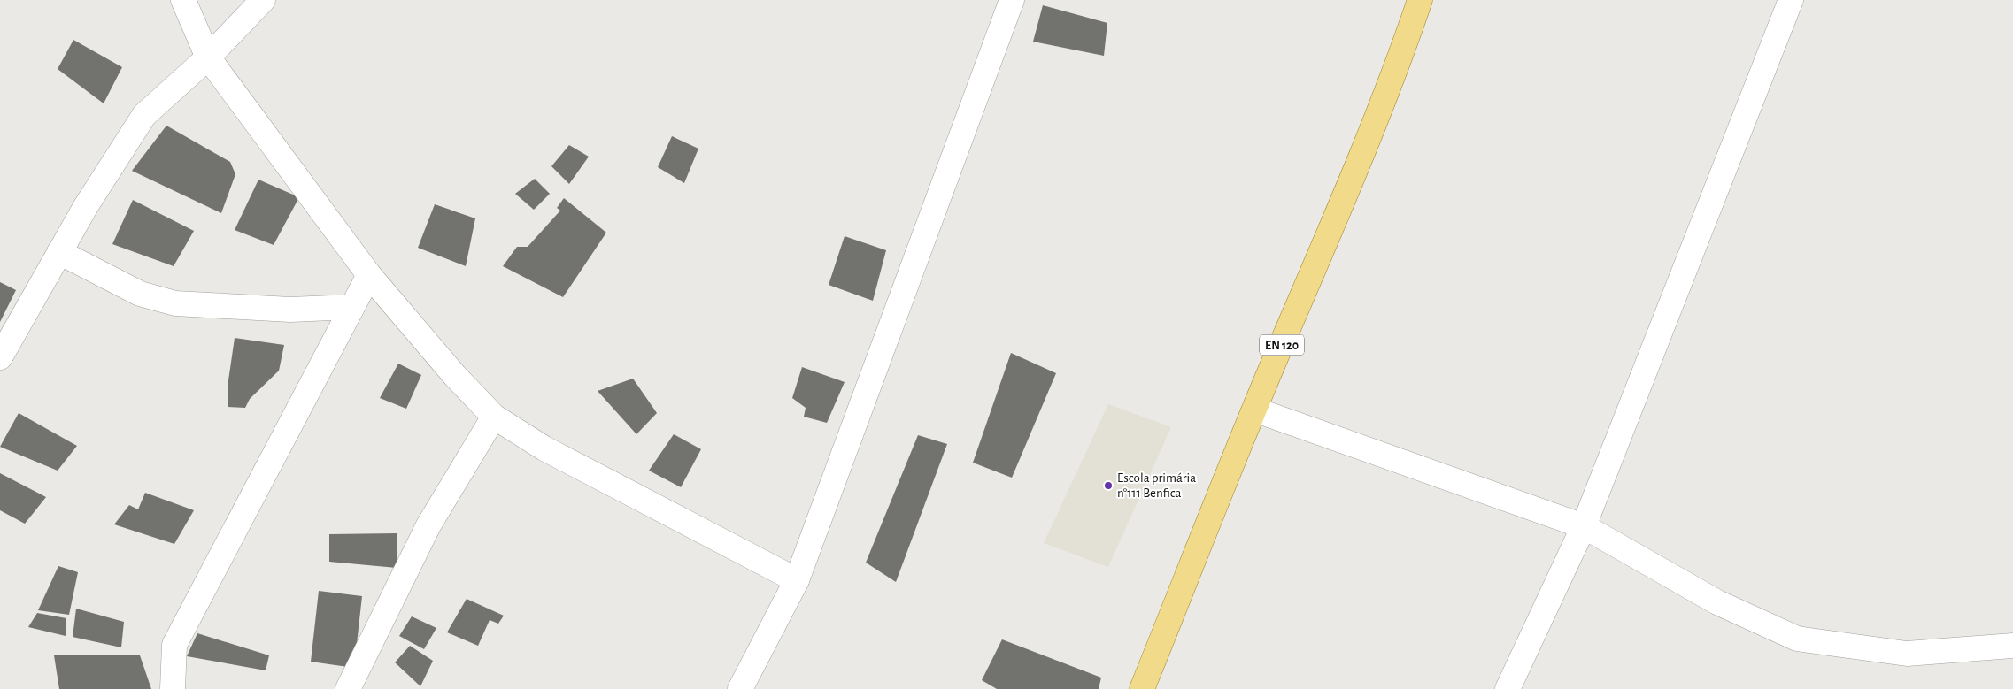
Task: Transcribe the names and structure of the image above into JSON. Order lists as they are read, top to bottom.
{
  "streets": {
    "main road": ["EN 120"]
  },
  "places": ["Escola primária n°111 Benfica"]
}
